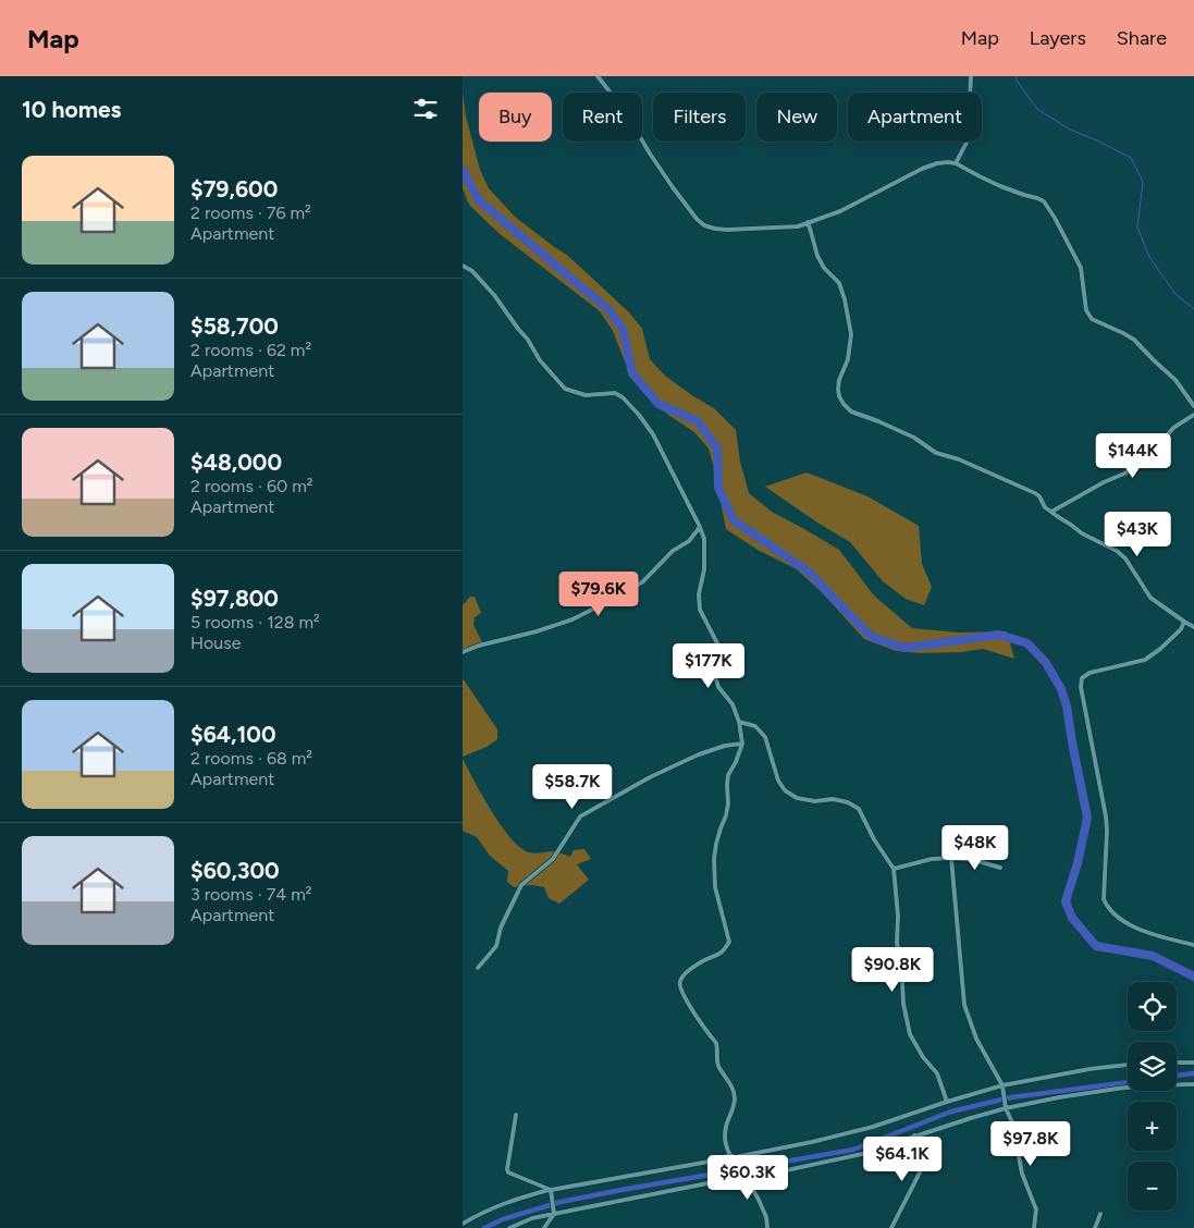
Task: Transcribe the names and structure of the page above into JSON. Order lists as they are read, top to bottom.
{
  "page": {
    "header": "Map",
    "nav": ["Map", "Layers", "Share"],
    "heading": "10 homes",
    "chip": [
      "Buy",
      "Rent",
      "Filters",
      "New",
      "Apartment"
    ],
    "list": [
      {
        "name": "$79,600",
        "note": "2 rooms · 76 m² · Apartment"
      },
      {
        "name": "$58,700",
        "note": "2 rooms · 62 m² · Apartment"
      },
      {
        "name": "$48,000",
        "note": "2 rooms · 60 m² · Apartment"
      },
      {
        "name": "$97,800",
        "note": "5 rooms · 128 m² · House"
      },
      {
        "name": "$64,100",
        "note": "2 rooms · 68 m² · Apartment"
      },
      {
        "name": "$60,300",
        "note": "3 rooms · 74 m² · Apartment"
      }
    ],
    "price": [
      "$144K",
      "$43K",
      "$79.6K",
      "$177K",
      "$58.7K",
      "$48K",
      "$90.8K",
      "$97.8K",
      "$64.1K",
      "$60.3K"
    ],
    "map_buttons": ["+", "−"]
  }
}
